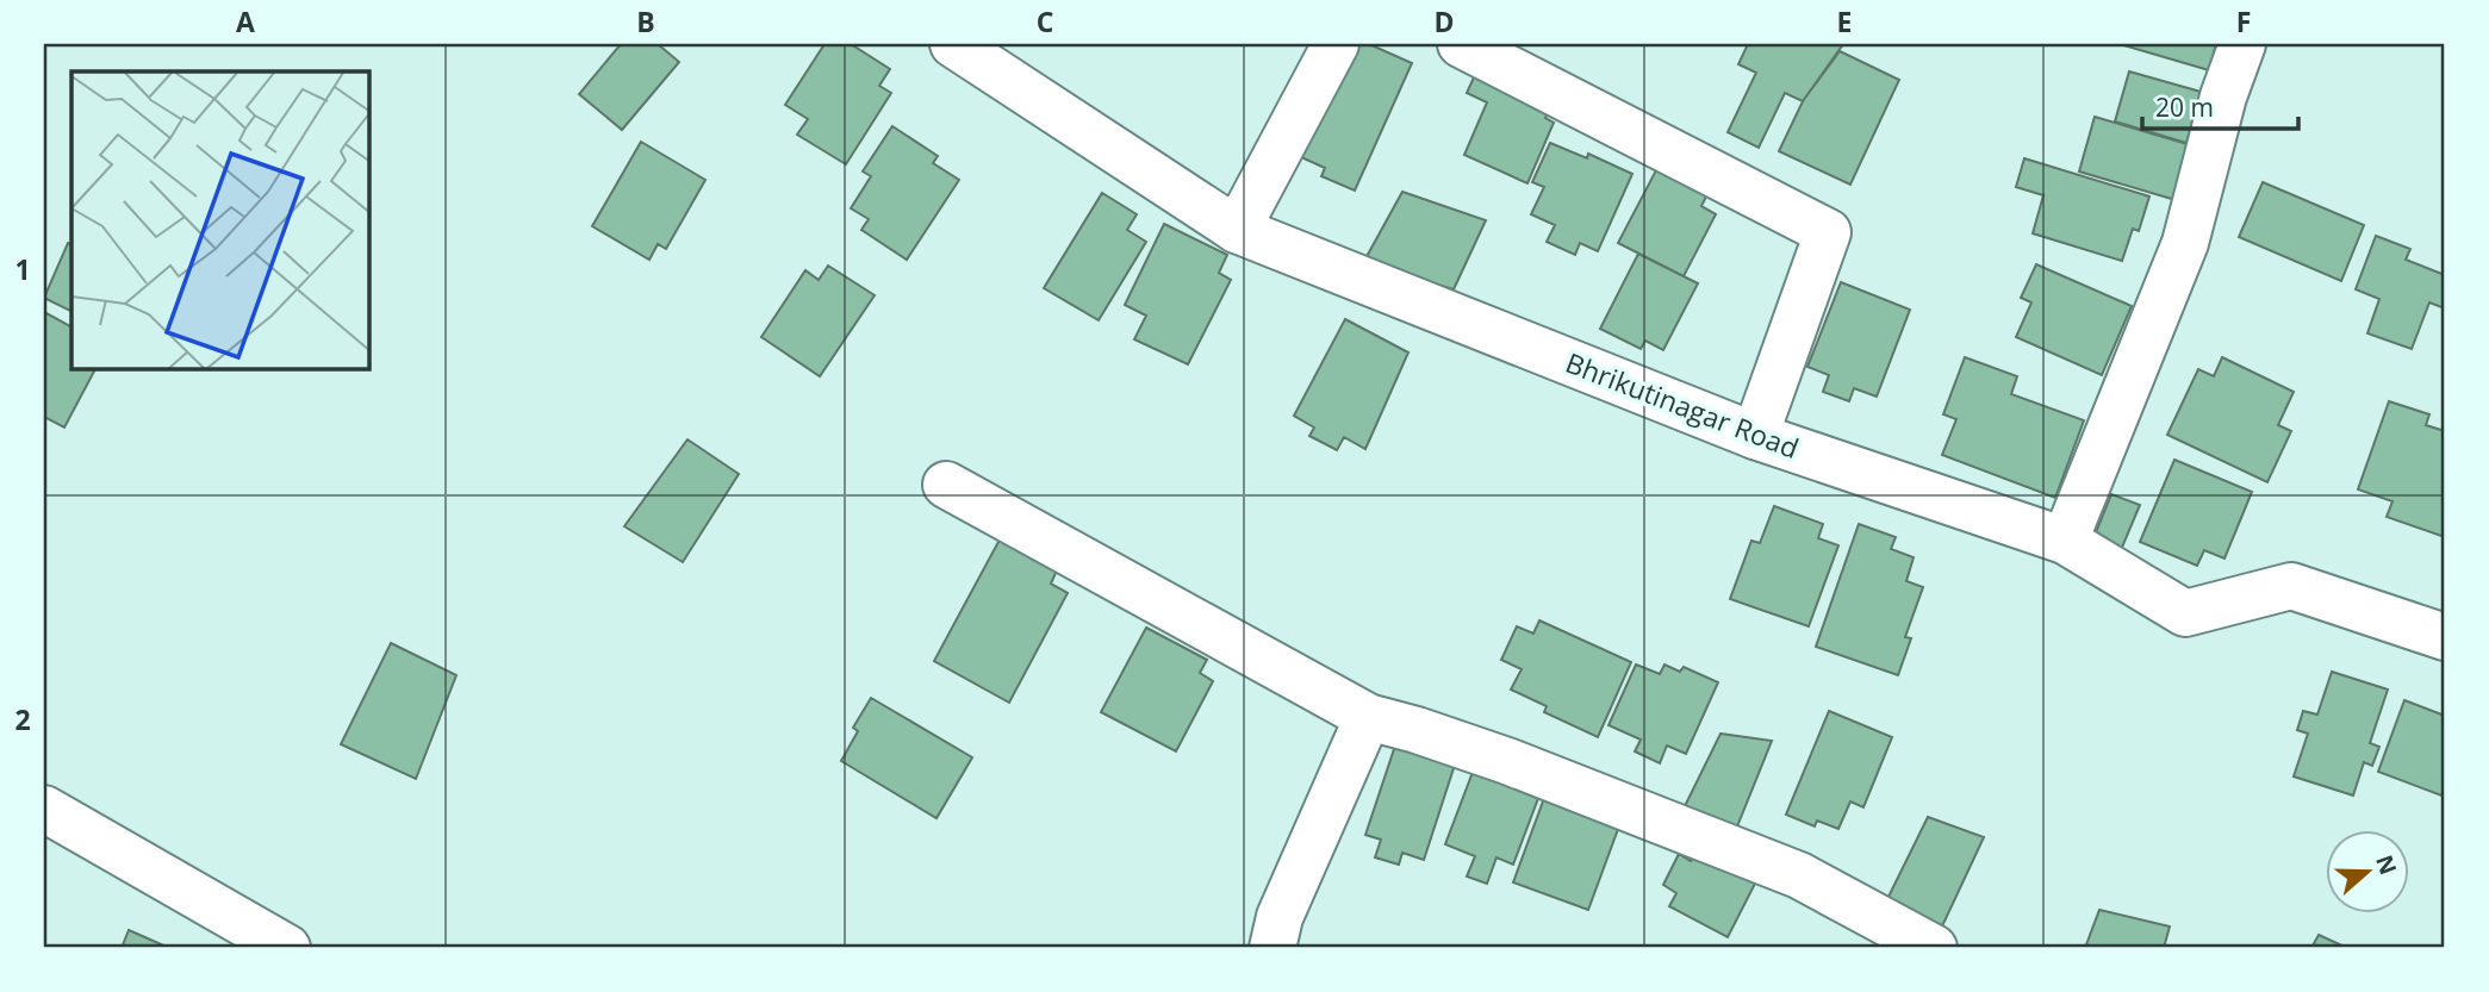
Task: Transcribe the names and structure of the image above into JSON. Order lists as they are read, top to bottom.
{
  "streets": {
    "street": ["Bhrikutinagar Road"]
  },
  "scale_bar": "20 m",
  "north": "right",
  "grid": {
    "columns": [
      "A",
      "B",
      "C",
      "D",
      "E",
      "F"
    ],
    "rows": ["1", "2"]
  }
}
